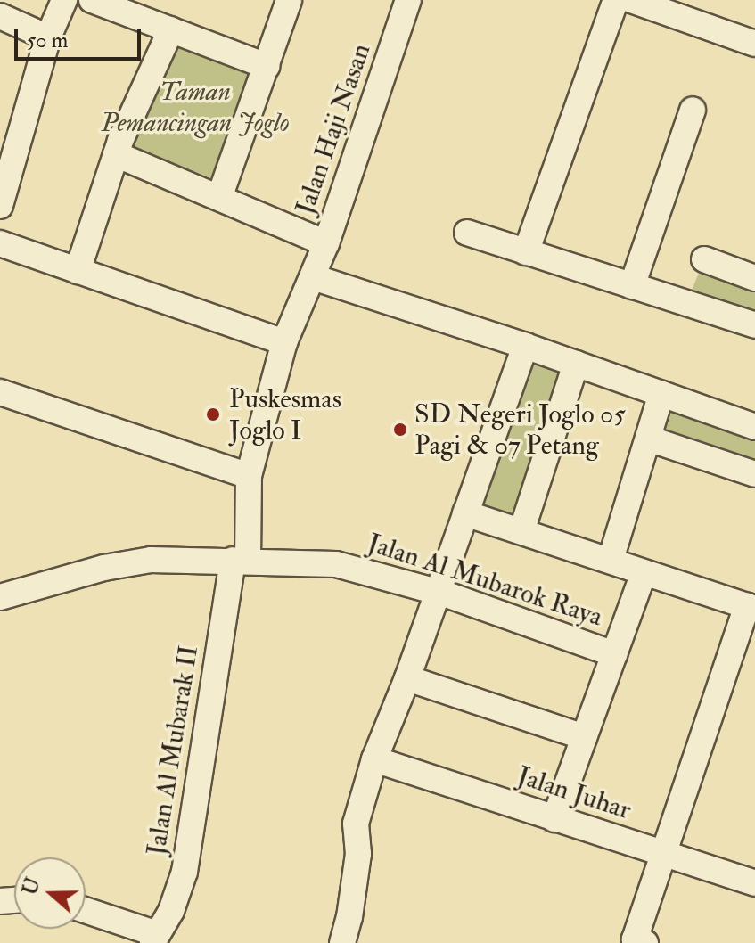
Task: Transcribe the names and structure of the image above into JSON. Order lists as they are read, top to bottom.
{
  "streets": {
    "street": [
      "Jalan Haji Nasan",
      "Jalan Al Mubarok Raya",
      "Jalan Al Mubarak II",
      "Jalan Juhar"
    ]
  },
  "crossings": [
    ["Jalan Haji Nasan", "Jalan Al Mubarak II"],
    ["Jalan Al Mubarok Raya", "Jalan Al Mubarak II"]
  ],
  "parks": ["Taman Pemancingan Joglo"],
  "places": ["Puskesmas Joglo I", "SD Negeri Joglo 05 Pagi & 07 Petang"],
  "scale_bar": "50 m",
  "north": "left"
}
